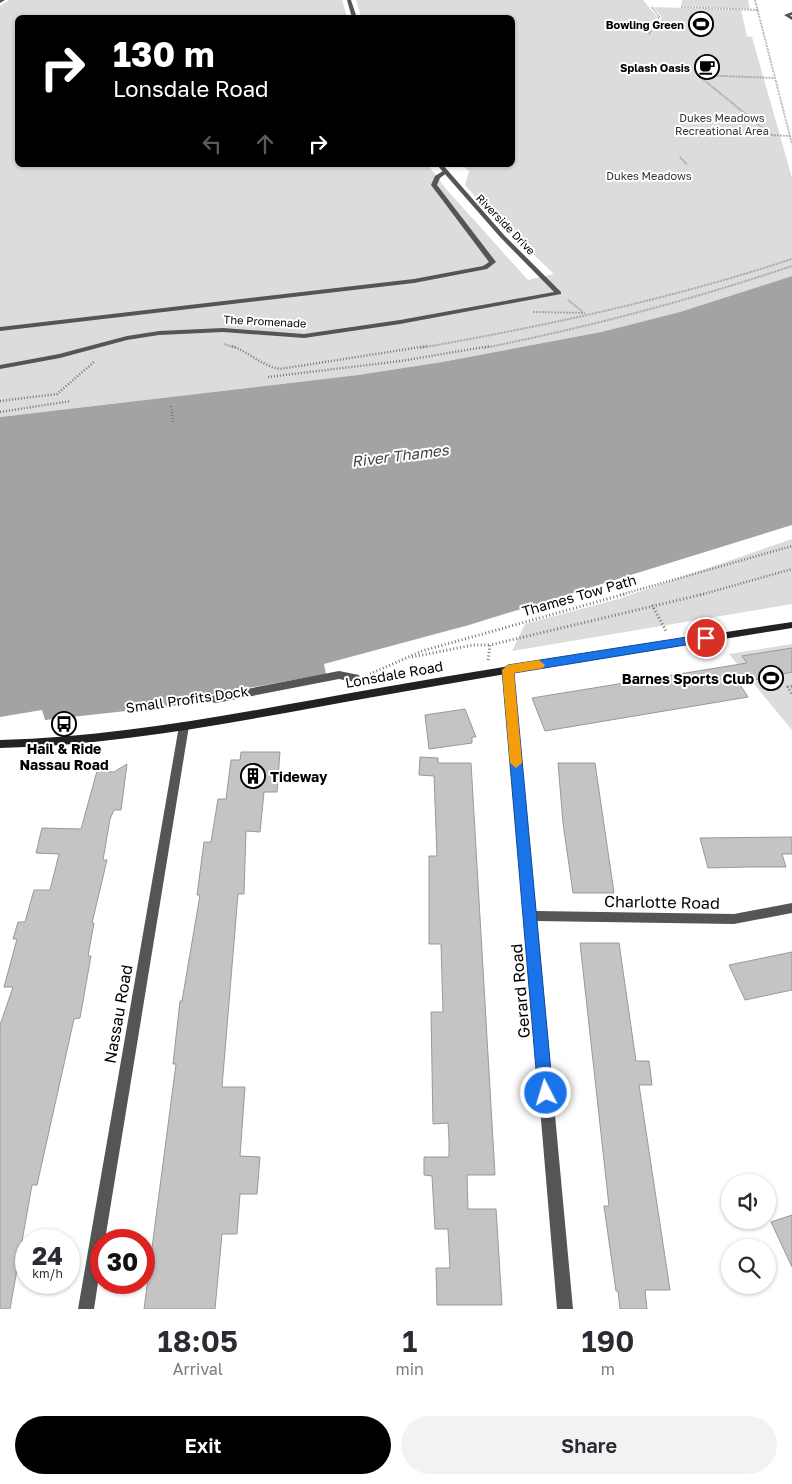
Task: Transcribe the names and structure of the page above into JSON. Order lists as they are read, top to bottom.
{
  "streets": {
    "main road": ["Lonsdale Road"],
    "street": [
      "Riverside Drive",
      "The Promenade",
      "Charlotte Road",
      "Gerard Road",
      "Nassau Road"
    ],
    "path": ["Thames Tow Path"]
  },
  "crossings": [
    ["Riverside Drive", "The Promenade"],
    ["Lonsdale Road", "Gerard Road"],
    ["Lonsdale Road", "Nassau Road"],
    ["Charlotte Road", "Gerard Road"]
  ],
  "water": ["River Thames"],
  "parks": ["Dukes Meadows Recreational Area", "Dukes Meadows"],
  "places": {
    "sports": ["Bowling Green", "Barnes Sports Club"],
    "cafe": ["Splash Oasis"],
    "bus stop": ["Hail & Ride Nassau Road"],
    "building": ["Tideway"]
  },
  "page": {
    "turn": ["130 m", "Lonsdale Road"],
    "speed": "24 km/h",
    "limit": "30",
    "eta": [
      "18:05",
      "Arrival",
      "1",
      "min",
      "190",
      "m"
    ],
    "buttons": ["Exit", "Share"]
  }
}
